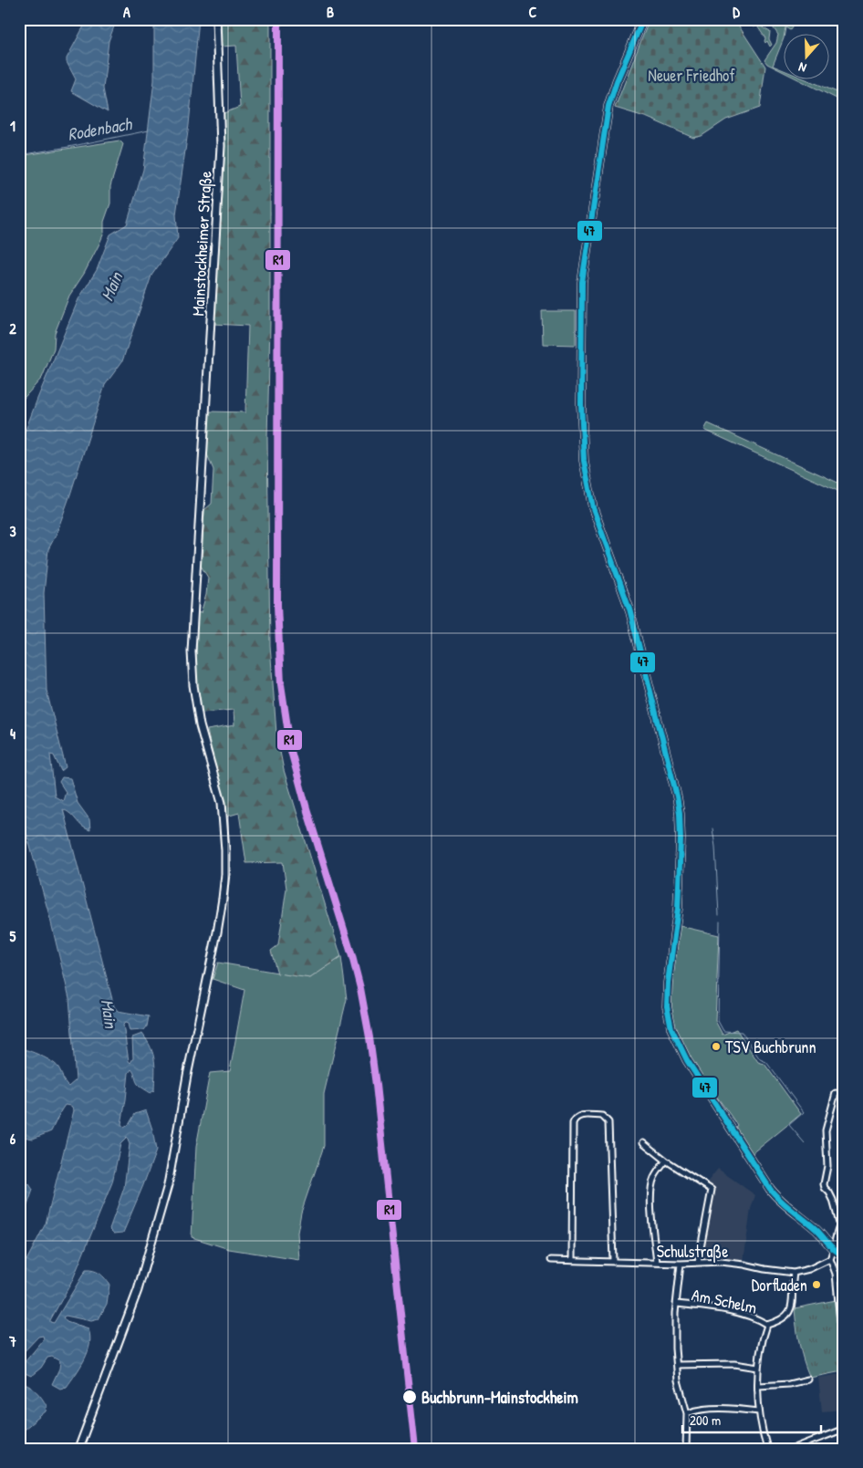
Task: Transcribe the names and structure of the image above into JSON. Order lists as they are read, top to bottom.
{
  "streets": {
    "main road": ["Mainstockheimer Straße"],
    "street": ["Schulstraße", "Am Schelm"]
  },
  "crossings": [
    ["Schulstraße", "Am Schelm"]
  ],
  "water": ["Rodenbach", "Main"],
  "parks": ["Neuer Friedhof"],
  "places": ["TSV Buchbrunn", "Dorfladen", "Buchbrunn-Mainstockheim"],
  "lines": ["transit line R1", "transit line 47"],
  "scale_bar": "200 m",
  "north": "bottom",
  "grid": {
    "columns": [
      "A",
      "B",
      "C",
      "D"
    ],
    "rows": [
      "1",
      "2",
      "3",
      "4",
      "5",
      "6",
      "7"
    ]
  }
}
